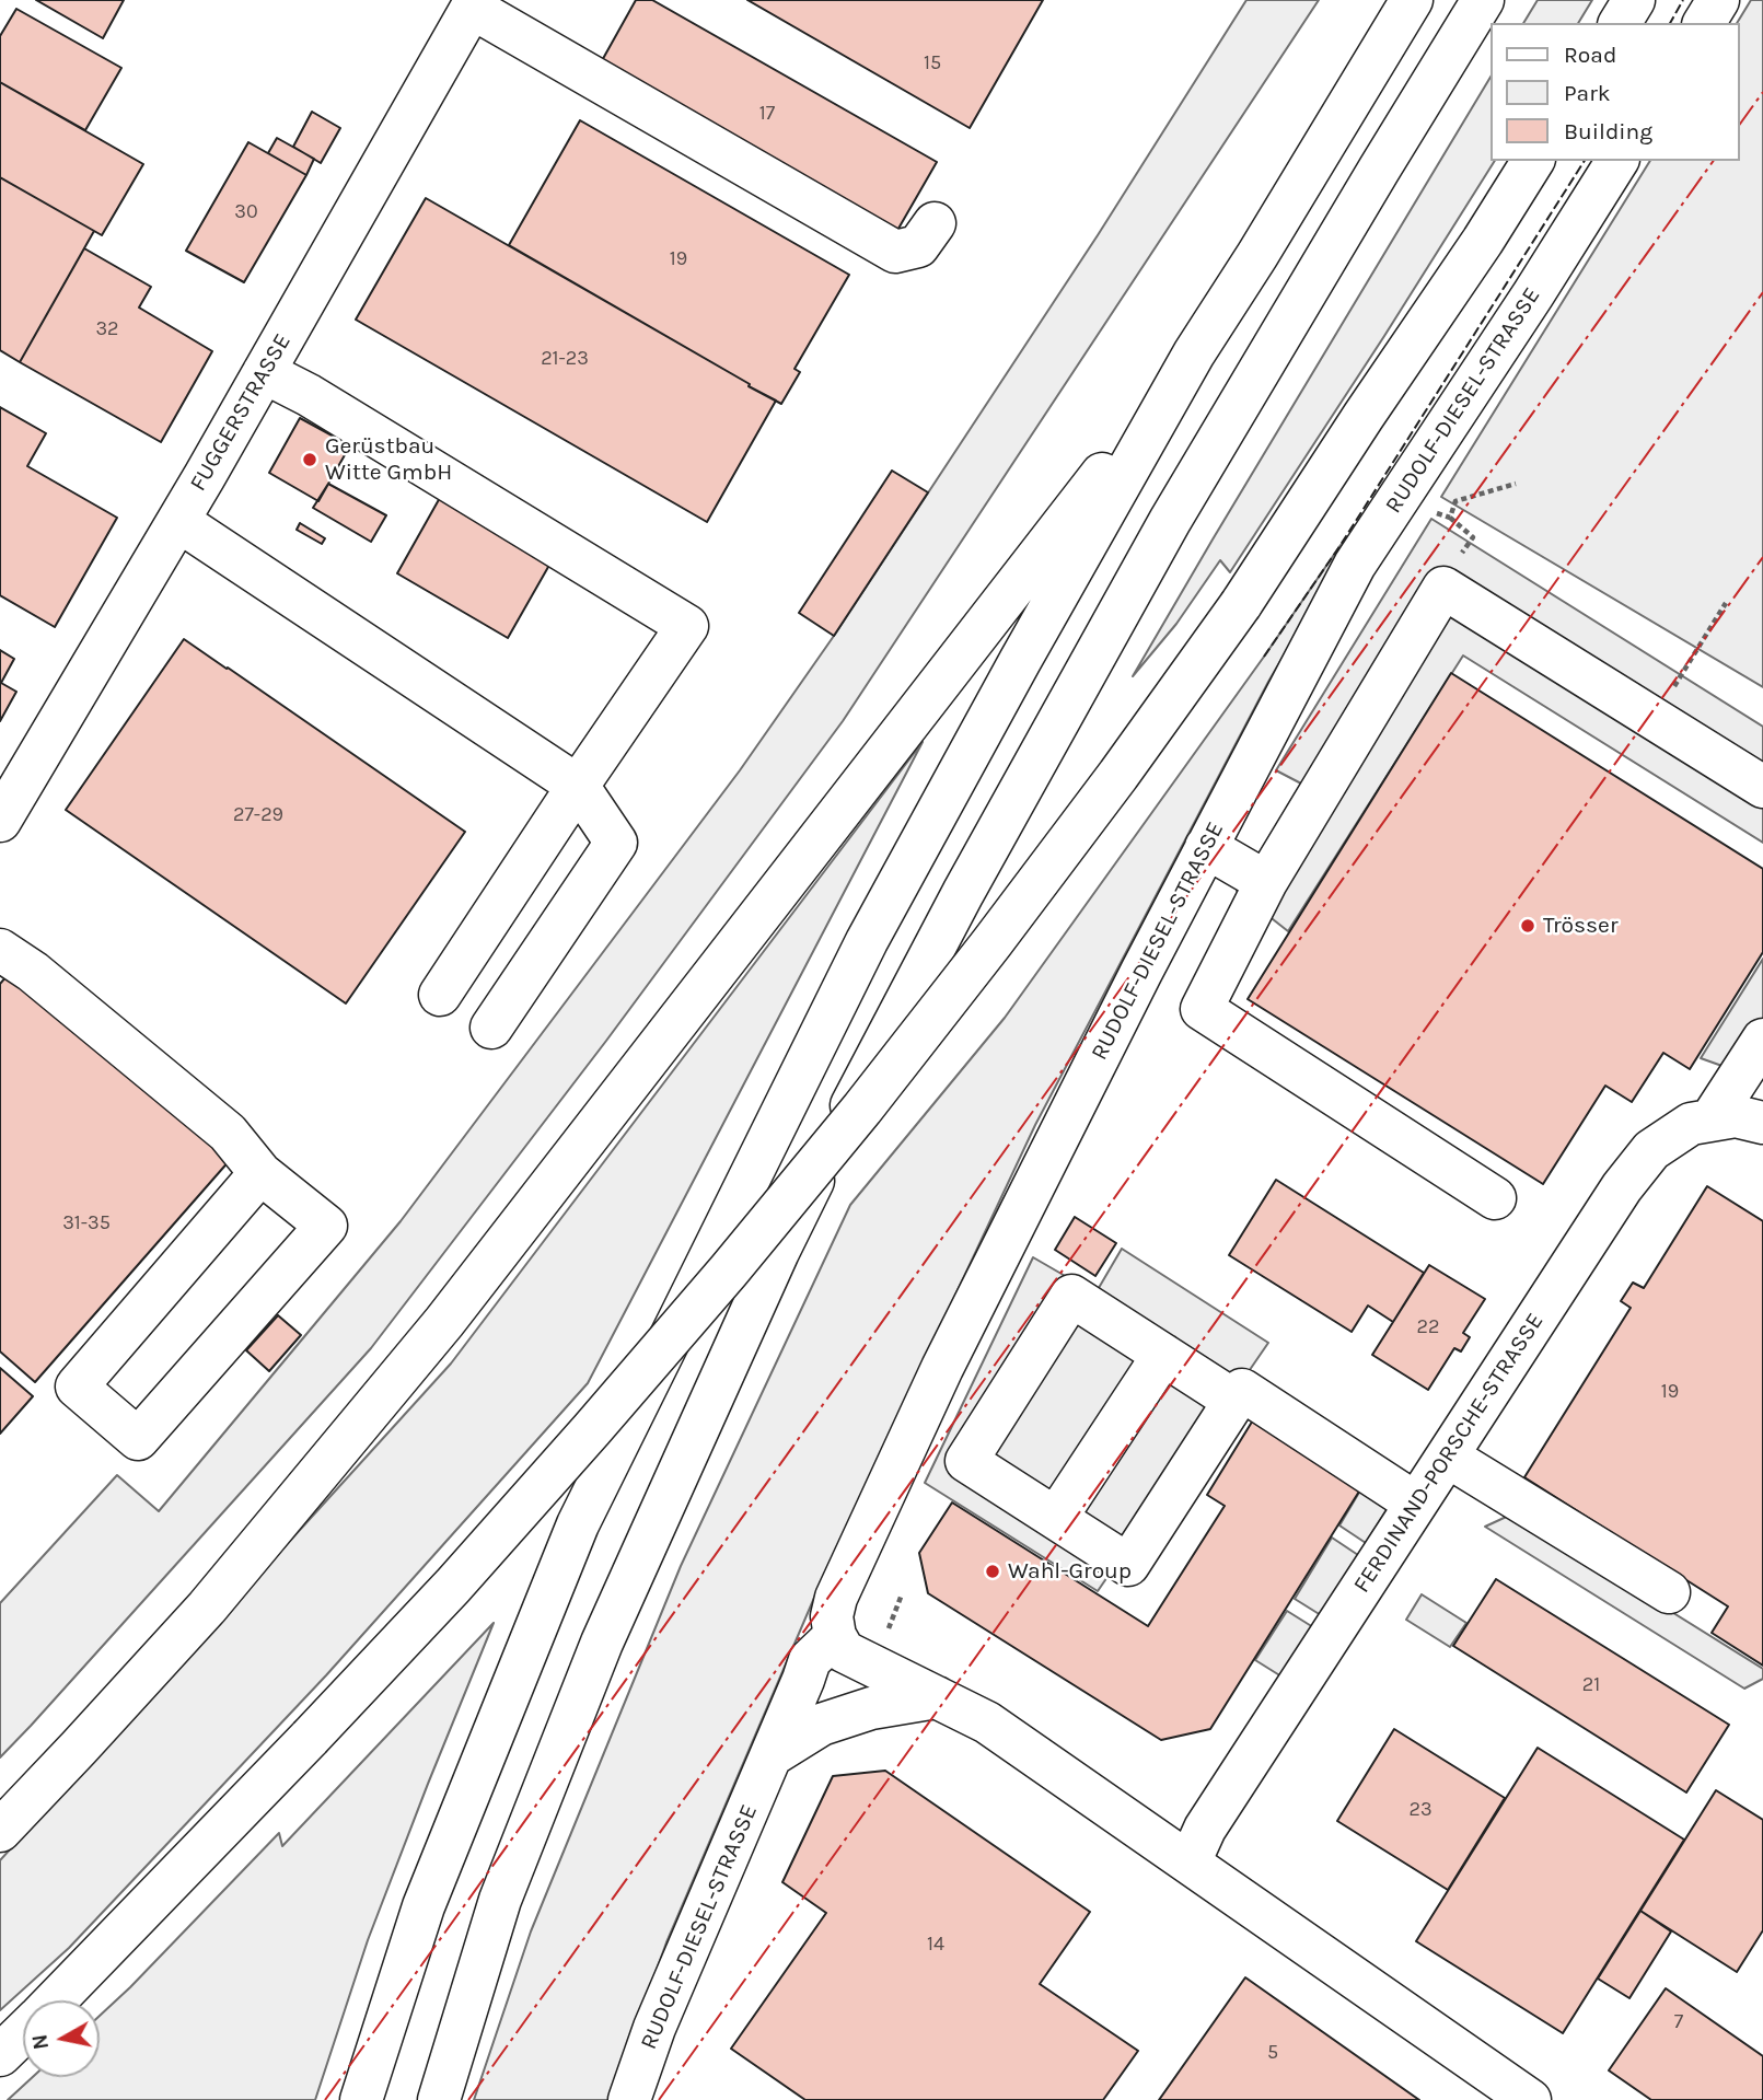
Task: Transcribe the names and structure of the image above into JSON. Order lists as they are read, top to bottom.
{
  "streets": {
    "main road": ["RUDOLF-DIESEL-STRASSE", "FUGGERSTRASSE", "FERDINAND-PORSCHE-STRASSE"]
  },
  "places": ["Gerüstbau Witte GmbH", "Trösser", "Wahl-Group"],
  "house_numbers": [
    "15",
    "17",
    "30",
    "19",
    "32",
    "21-23",
    "27-29",
    "31-35",
    "22",
    "19",
    "21",
    "23",
    "14",
    "7",
    "5"
  ],
  "legend": ["Road", "Park", "Building"],
  "north": "left"
}
